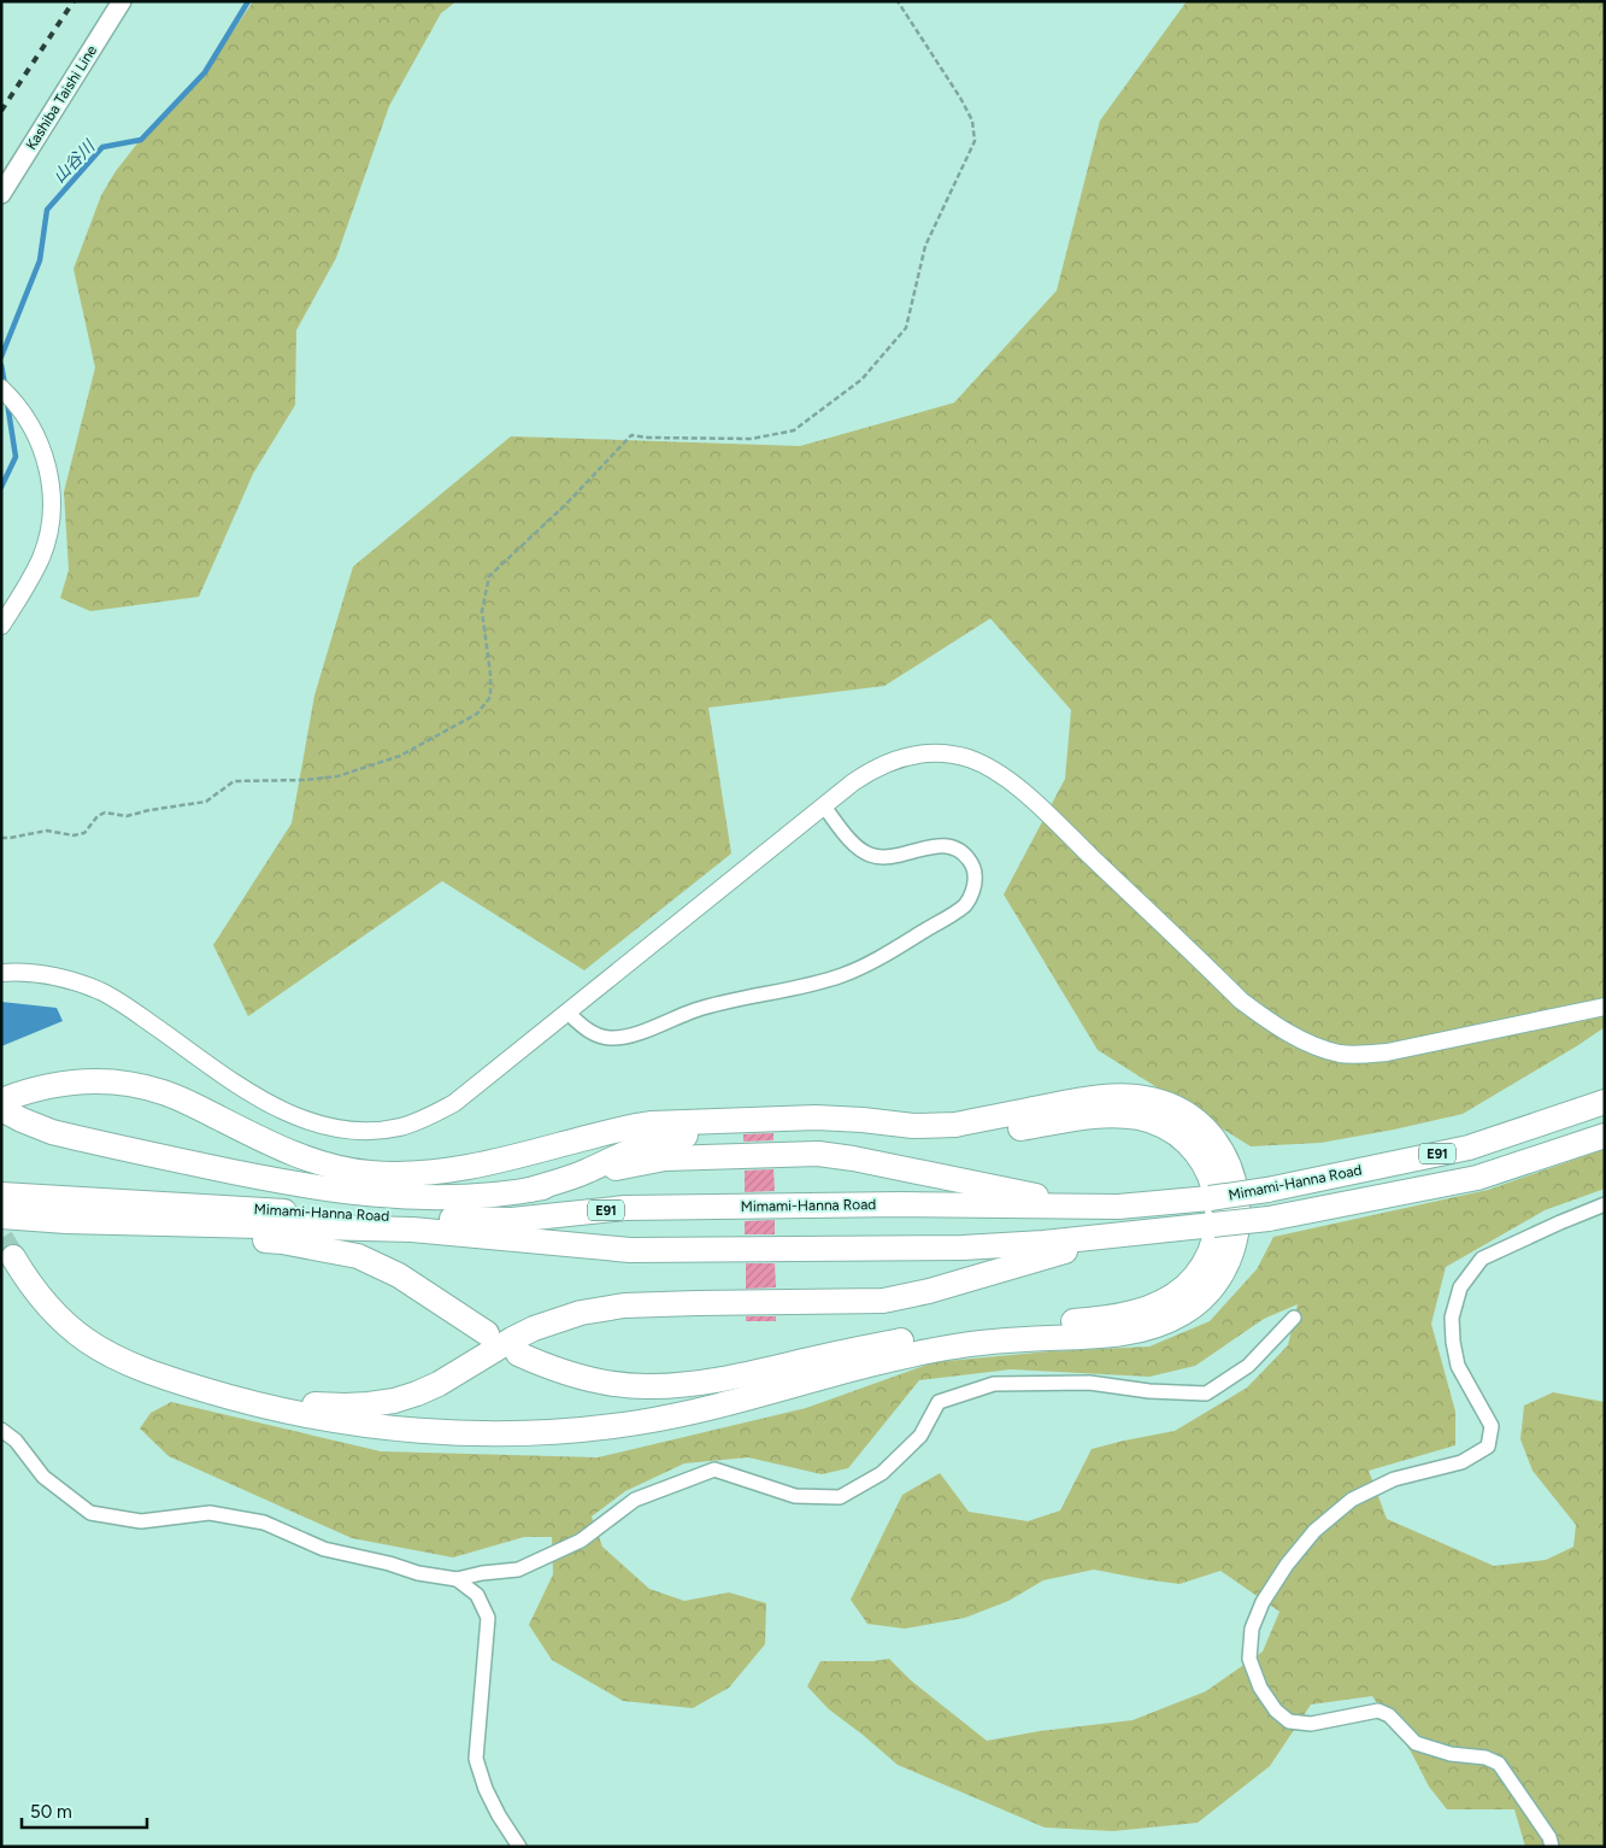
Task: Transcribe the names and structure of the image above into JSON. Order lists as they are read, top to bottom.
{
  "streets": {
    "highway": ["E91", "Mimami-Hanna Road"],
    "main road": ["Kashiba Taishi Line"]
  },
  "crossings": [
    ["E91", "Mimami-Hanna Road"]
  ],
  "water": ["山谷川"],
  "scale_bar": "50 m"
}
